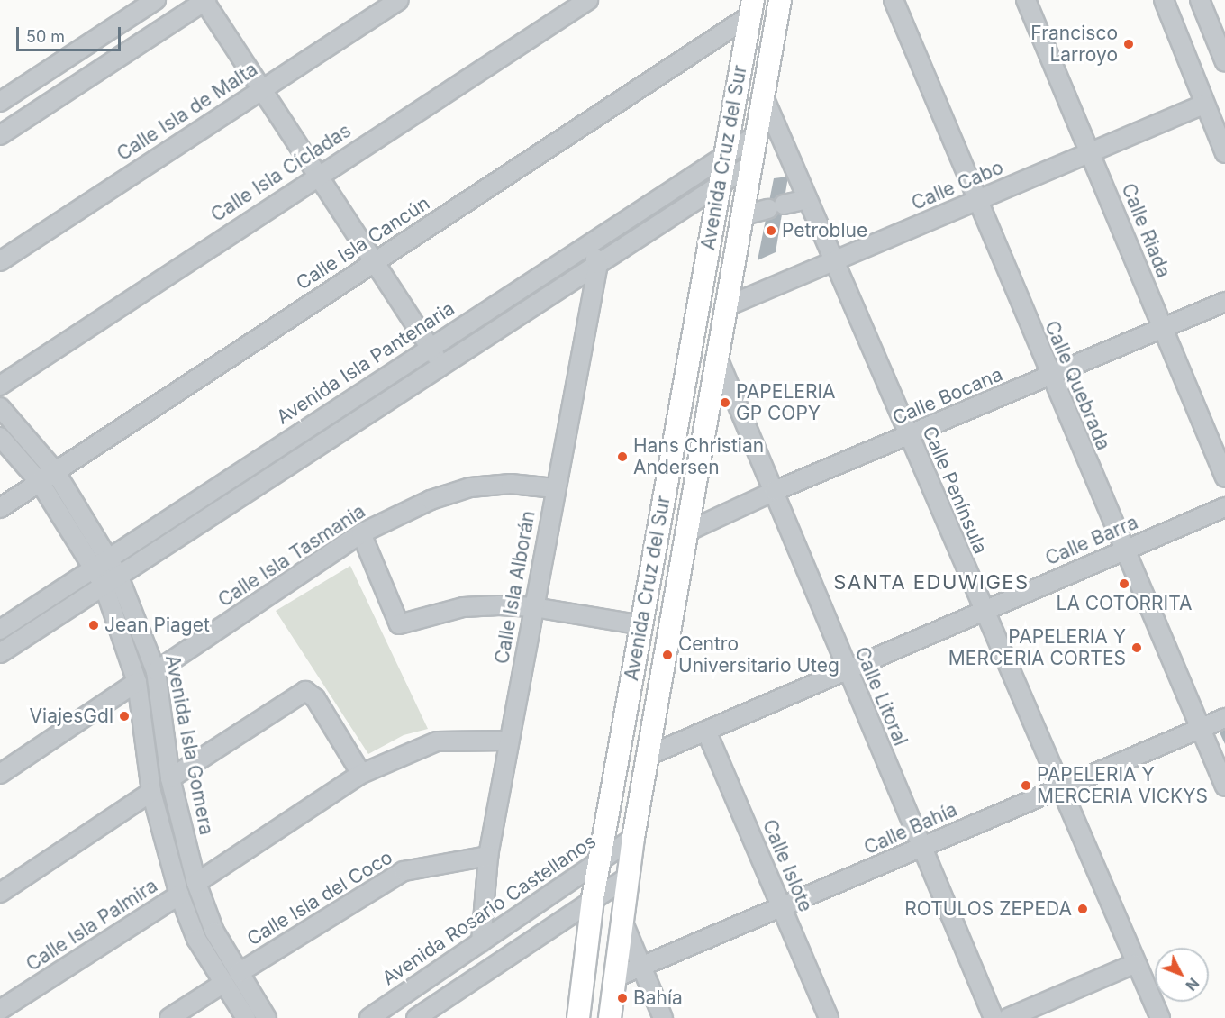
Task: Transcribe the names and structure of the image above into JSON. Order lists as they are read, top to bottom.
{
  "streets": {
    "main road": ["Avenida Cruz del Sur"],
    "street": [
      "Calle Isla de Malta",
      "Calle Isla Cícladas",
      "Calle Cabo",
      "Calle Riada",
      "Calle Isla Cancún",
      "Avenida Isla Pantenaria",
      "Calle Quebrada",
      "Calle Bocana",
      "Calle Península",
      "Calle Barra",
      "Calle Isla Tasmania",
      "Calle Isla Alborán",
      "Calle Litoral",
      "Avenida Isla Gomera",
      "Calle Bahía",
      "Calle Islote",
      "Calle Isla del Coco",
      "Avenida Rosario Castellanos",
      "Calle Isla Palmira"
    ]
  },
  "crossings": [
    ["Avenida Cruz del Sur", "Calle Cabo"],
    ["Avenida Cruz del Sur", "Calle Isla Cancún"],
    ["Avenida Cruz del Sur", "Avenida Isla Pantenaria"],
    ["Avenida Cruz del Sur", "Calle Bocana"],
    ["Avenida Cruz del Sur", "Calle Península"],
    ["Avenida Cruz del Sur", "Calle Barra"],
    ["Avenida Cruz del Sur", "Calle Litoral"],
    ["Avenida Cruz del Sur", "Calle Bahía"],
    ["Avenida Cruz del Sur", "Avenida Rosario Castellanos"],
    ["Calle Cabo", "Calle Riada"],
    ["Calle Cabo", "Calle Quebrada"],
    ["Calle Cabo", "Calle Península"],
    ["Calle Riada", "Calle Bocana"],
    ["Calle Isla Cancún", "Avenida Isla Gomera"],
    ["Avenida Isla Pantenaria", "Avenida Isla Gomera"],
    ["Calle Quebrada", "Calle Bocana"],
    ["Calle Quebrada", "Calle Barra"],
    ["Calle Quebrada", "Calle Bahía"],
    ["Calle Bocana", "Calle Península"],
    ["Calle Bocana", "Calle Litoral"],
    ["Calle Península", "Calle Barra"],
    ["Calle Península", "Calle Bahía"],
    ["Calle Barra", "Calle Litoral"],
    ["Calle Barra", "Calle Islote"],
    ["Calle Isla Tasmania", "Calle Isla Alborán"],
    ["Calle Isla Tasmania", "Avenida Isla Gomera"],
    ["Calle Isla Alborán", "Calle Isla del Coco"],
    ["Calle Isla Alborán", "Avenida Rosario Castellanos"],
    ["Calle Litoral", "Calle Bahía"],
    ["Avenida Isla Gomera", "Calle Isla del Coco"],
    ["Avenida Isla Gomera", "Calle Isla Palmira"],
    ["Calle Bahía", "Calle Islote"]
  ],
  "districts": ["SANTA EDUWIGES"],
  "places": [
    "Francisco Larroyo",
    "Petroblue",
    "PAPELERIA GP COPY",
    "Hans Christian Andersen",
    "LA COTORRITA",
    "Jean Piaget",
    "PAPELERIA Y MERCERIA CORTES",
    "Centro Universitario Uteg",
    "ViajesGdl",
    "PAPELERIA Y MERCERIA VICKYS",
    "ROTULOS ZEPEDA",
    "Bahía"
  ],
  "scale_bar": "50 m",
  "north": "bottom right"
}
